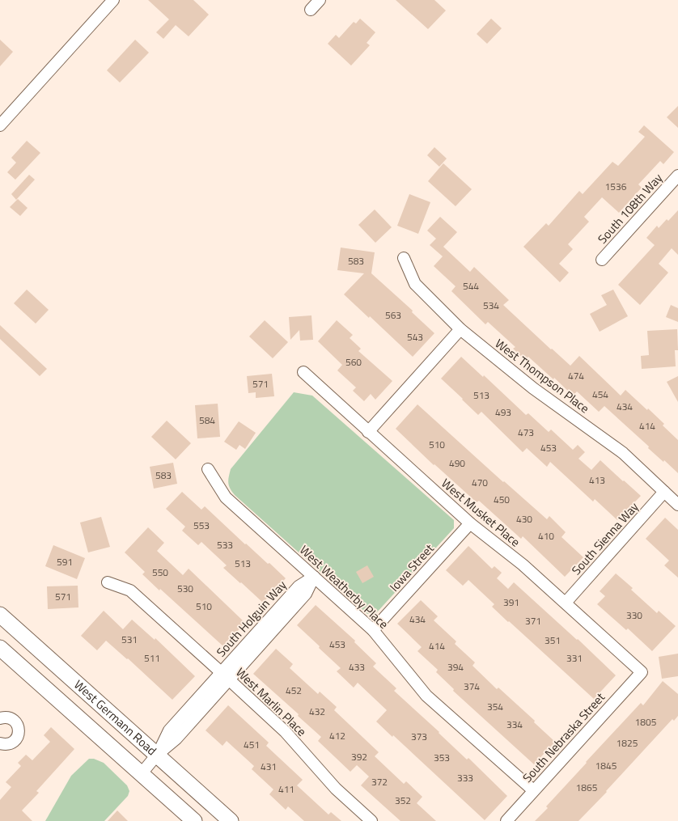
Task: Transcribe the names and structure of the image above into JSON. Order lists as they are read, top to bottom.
{
  "streets": {
    "main road": ["West Germann Road"],
    "street": [
      "South 108th Way",
      "West Thompson Place",
      "West Musket Place",
      "South Sienna Way",
      "Iowa Street",
      "West Weatherby Place",
      "South Holguin Way",
      "West Marlin Place",
      "South Nebraska Street"
    ]
  },
  "crossings": [
    ["West Thompson Place", "South Sienna Way"],
    ["West Musket Place", "South Sienna Way"],
    ["West Musket Place", "Iowa Street"],
    ["West Musket Place", "South Nebraska Street"],
    ["Iowa Street", "West Weatherby Place"],
    ["West Weatherby Place", "South Holguin Way"],
    ["West Weatherby Place", "South Nebraska Street"],
    ["South Holguin Way", "West Marlin Place"],
    ["South Holguin Way", "West Germann Road"]
  ],
  "house_numbers": [
    "1536",
    "583",
    "544",
    "534",
    "563",
    "543",
    "560",
    "474",
    "571",
    "454",
    "513",
    "434",
    "493",
    "584",
    "414",
    "473",
    "510",
    "453",
    "490",
    "583",
    "413",
    "470",
    "450",
    "430",
    "553",
    "410",
    "533",
    "591",
    "513",
    "550",
    "530",
    "571",
    "391",
    "510",
    "330",
    "434",
    "371",
    "531",
    "351",
    "453",
    "414",
    "511",
    "331",
    "433",
    "394",
    "374",
    "452",
    "354",
    "432",
    "1805",
    "334",
    "412",
    "373",
    "1825",
    "451",
    "392",
    "353",
    "1845",
    "431",
    "333",
    "372",
    "1865",
    "411",
    "352"
  ]
}
